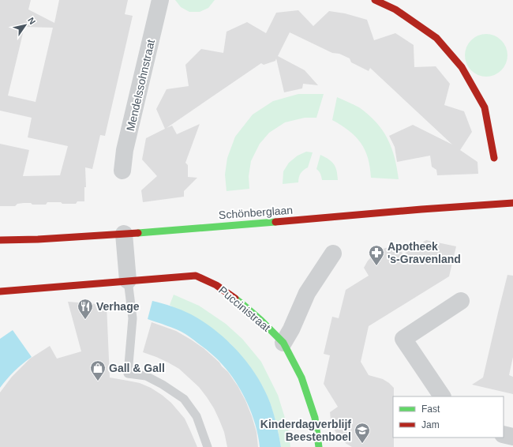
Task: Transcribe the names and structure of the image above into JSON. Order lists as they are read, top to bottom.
{
  "streets": {
    "street": ["Mendelssohnstraat", "Schönberglaan", "Puccinistraat"]
  },
  "places": {
    "pharmacy": ["Apotheek 's-Gravenland"],
    "restaurant": ["Verhage"],
    "shop": ["Gall & Gall"],
    "school or university": ["Kinderdagverblijf Beestenboel"]
  },
  "legend": ["Fast", "Jam"],
  "north": "top right"
}
